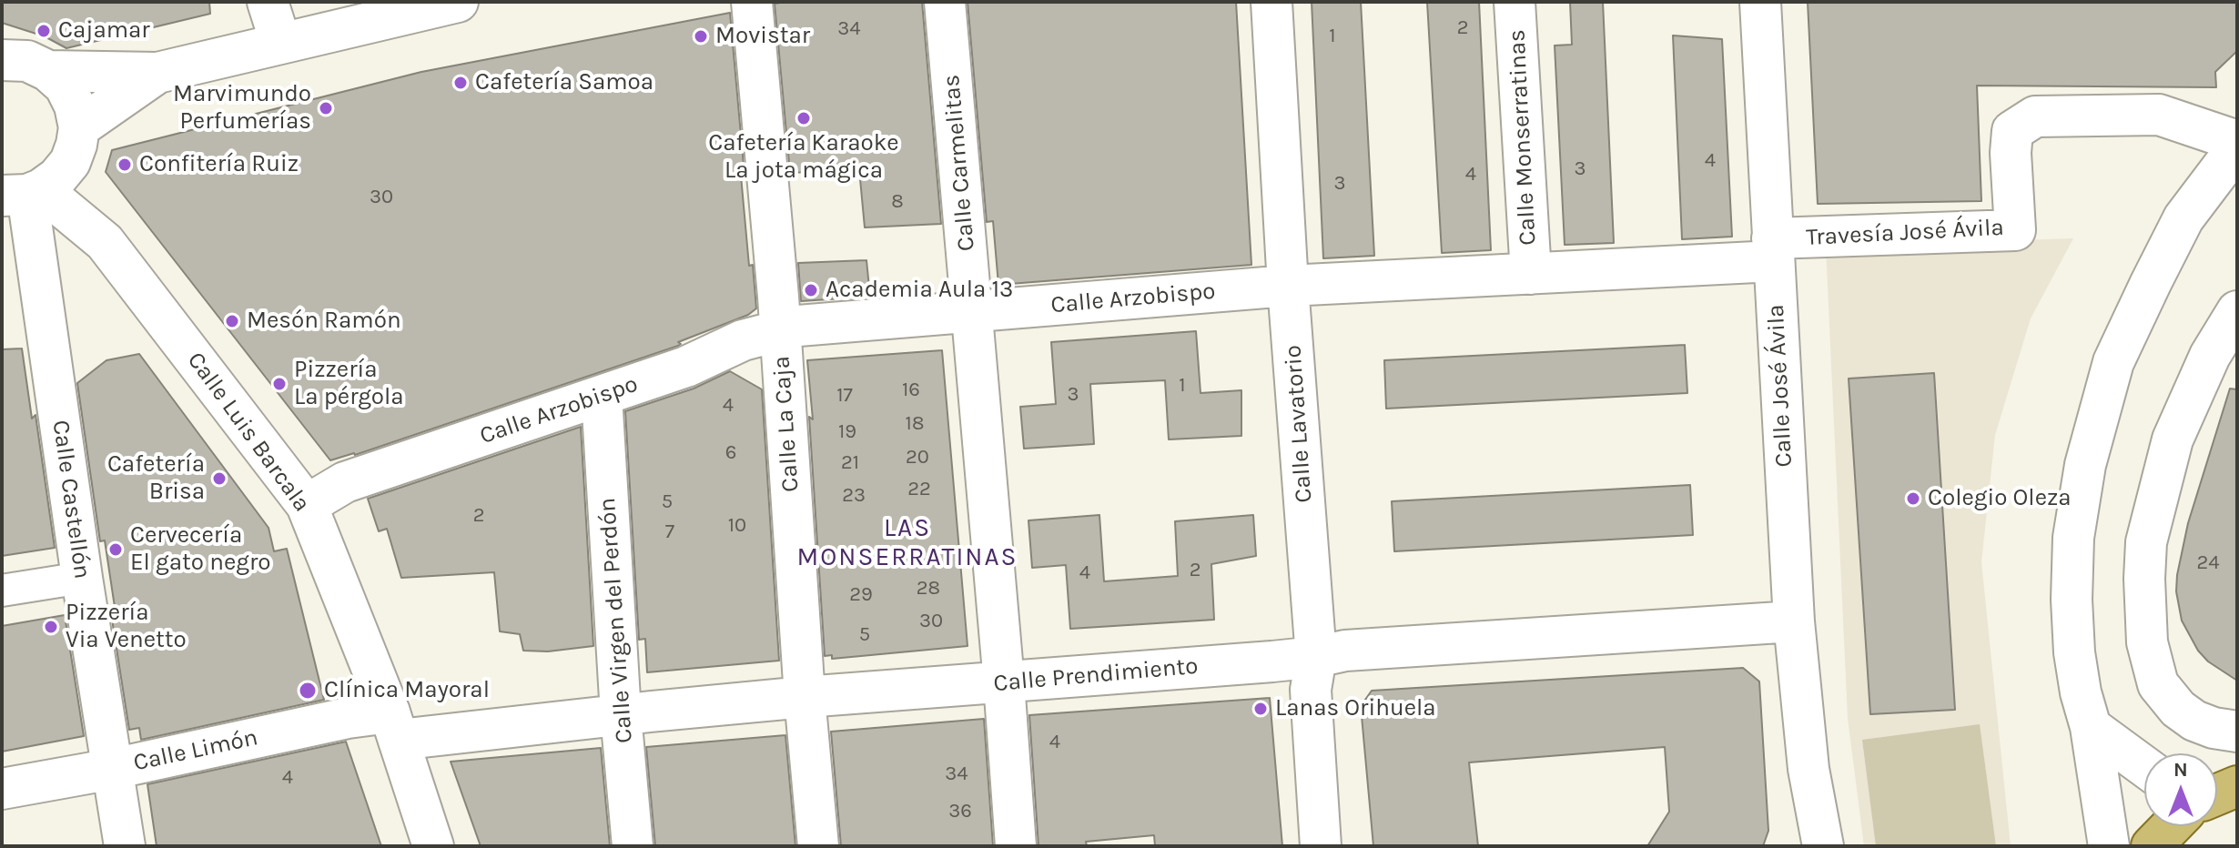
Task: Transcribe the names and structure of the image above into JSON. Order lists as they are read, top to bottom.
{
  "streets": {
    "street": [
      "Calle Monserratinas",
      "Calle Carmelitas",
      "Travesía José Ávila",
      "Calle Arzobispo",
      "Calle José Ávila",
      "Calle La Caja",
      "Calle Lavatorio",
      "Calle Luis Barcala",
      "Calle Castellón",
      "Calle Virgen del Perdón",
      "Calle Prendimiento",
      "Calle Limón"
    ]
  },
  "crossings": [
    ["Calle Monserratinas", "Calle Arzobispo"],
    ["Calle Carmelitas", "Calle Arzobispo"],
    ["Calle Carmelitas", "Calle Prendimiento"],
    ["Travesía José Ávila", "Calle Arzobispo"],
    ["Travesía José Ávila", "Calle José Ávila"],
    ["Calle Arzobispo", "Calle José Ávila"],
    ["Calle Arzobispo", "Calle La Caja"],
    ["Calle Arzobispo", "Calle Lavatorio"],
    ["Calle Arzobispo", "Calle Luis Barcala"],
    ["Calle Arzobispo", "Calle Virgen del Perdón"],
    ["Calle José Ávila", "Calle Prendimiento"],
    ["Calle La Caja", "Calle Prendimiento"],
    ["Calle Lavatorio", "Calle Prendimiento"],
    ["Calle Luis Barcala", "Calle Castellón"],
    ["Calle Luis Barcala", "Calle Prendimiento"],
    ["Calle Luis Barcala", "Calle Limón"],
    ["Calle Castellón", "Calle Limón"],
    ["Calle Virgen del Perdón", "Calle Prendimiento"],
    ["Calle Prendimiento", "Calle Limón"]
  ],
  "districts": ["LAS MONSERRATINAS"],
  "places": [
    "Cajamar",
    "Movistar",
    "Cafetería Samoa",
    "Marvimundo Perfumerías",
    "Cafetería Karaoke La jota mágica",
    "Confitería Ruiz",
    "Academia Aula 13",
    "Mesón Ramón",
    "Pizzería La pérgola",
    "Cafetería Brisa",
    "Colegio Oleza",
    "Cervecería El gato negro",
    "Pizzería Via Venetto",
    "Clínica Mayoral",
    "Lanas Orihuela"
  ],
  "house_numbers": [
    "2",
    "34",
    "1",
    "4",
    "3",
    "4",
    "3",
    "30",
    "8",
    "1",
    "16",
    "3",
    "17",
    "4",
    "18",
    "19",
    "6",
    "20",
    "21",
    "22",
    "23",
    "5",
    "2",
    "10",
    "7",
    "24",
    "2",
    "4",
    "28",
    "29",
    "30",
    "5",
    "4",
    "34",
    "4",
    "36"
  ],
  "north": "top"
}
